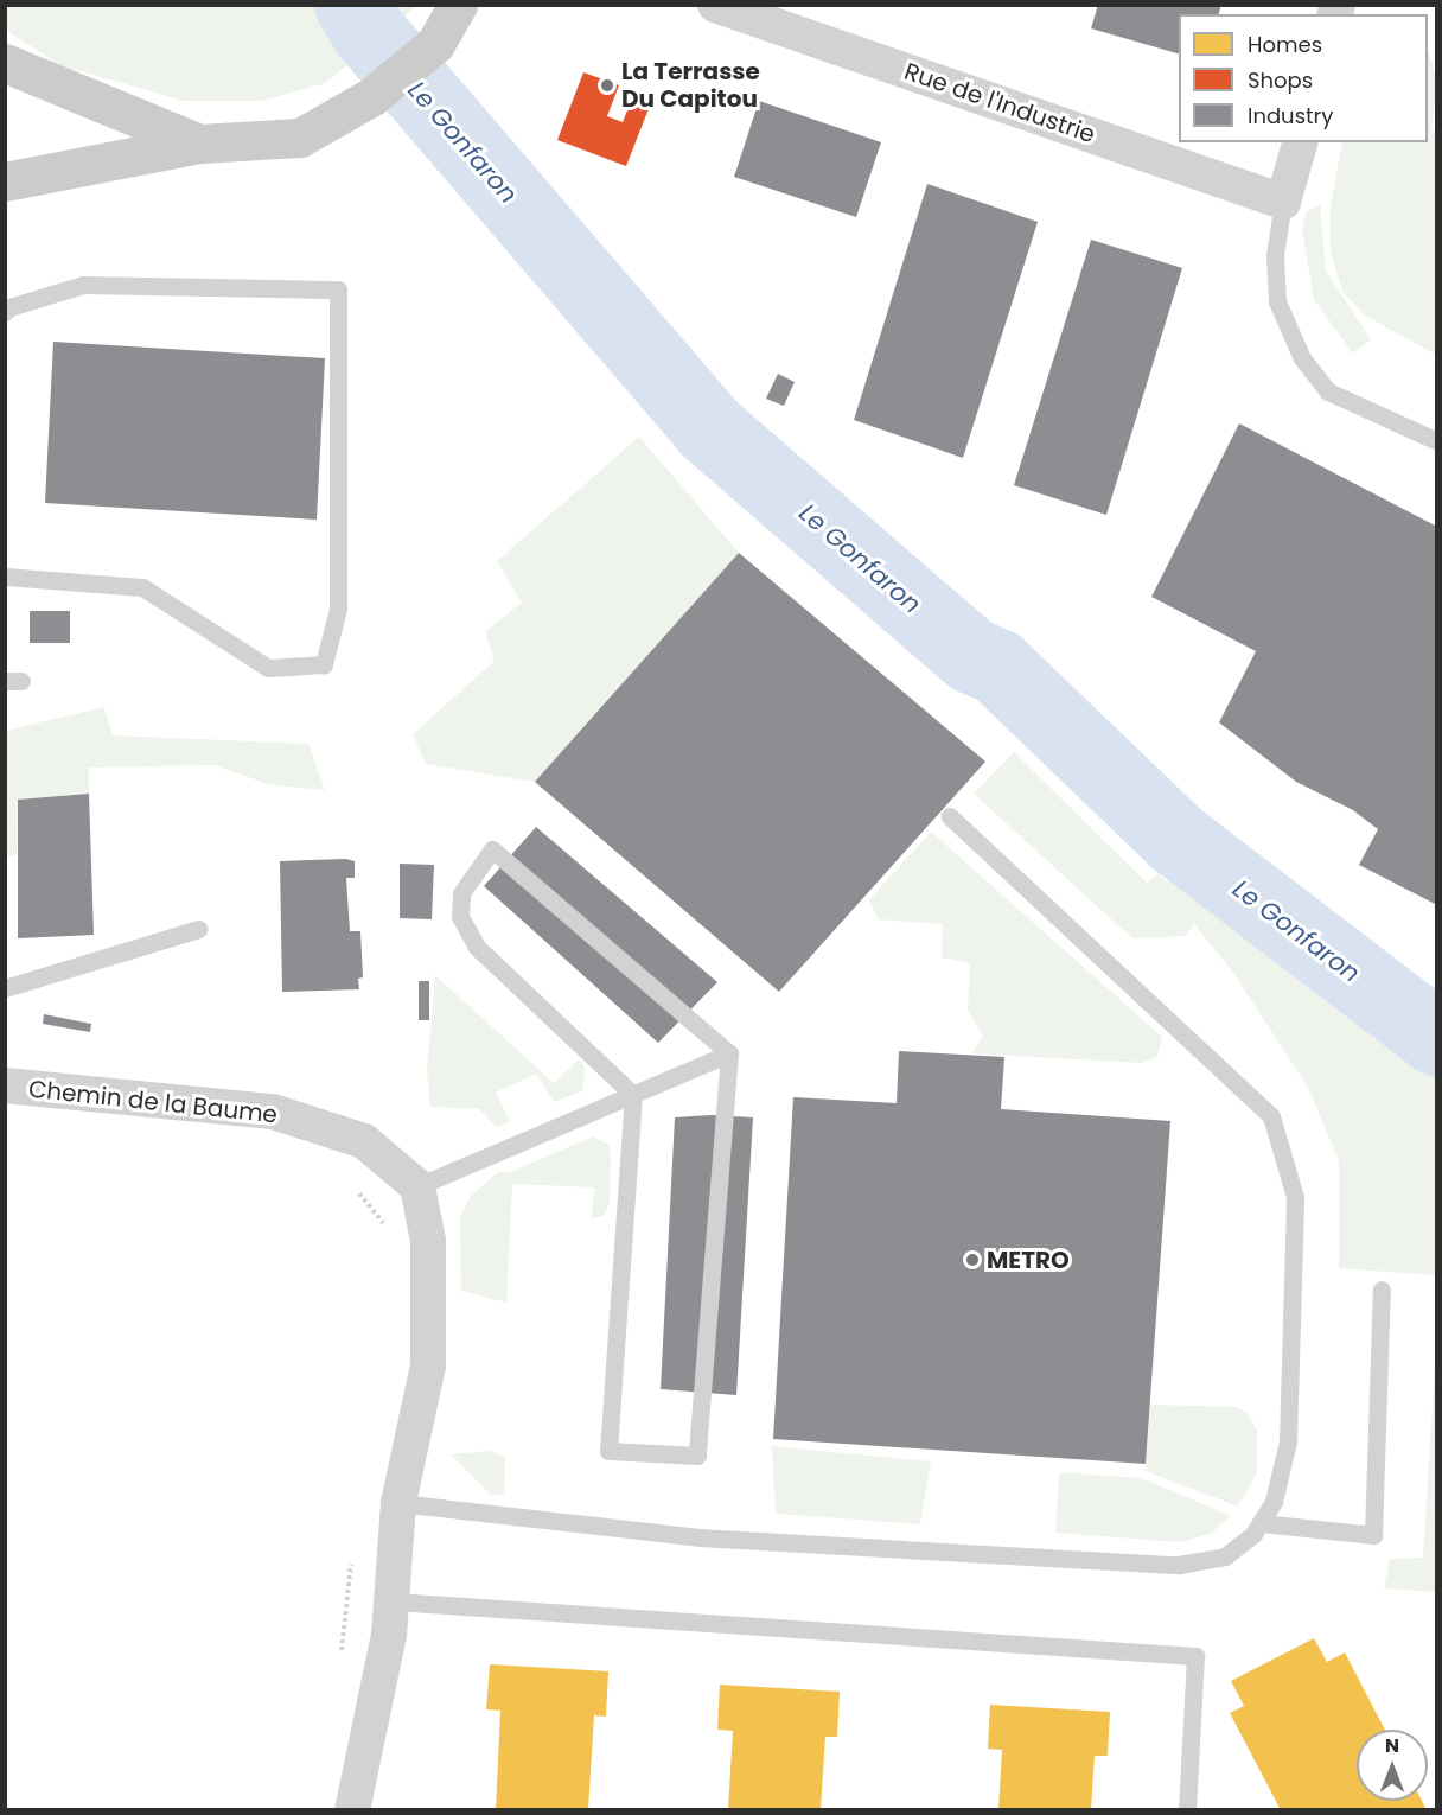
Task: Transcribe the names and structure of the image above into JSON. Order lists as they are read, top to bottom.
{
  "streets": {
    "street": ["Rue de l'Industrie", "Chemin de la Baume"]
  },
  "water": ["Le Gonfaron"],
  "places": ["La Terrasse Du Capitou", "METRO"],
  "legend": ["Homes", "Shops", "Industry"],
  "north": "top"
}
